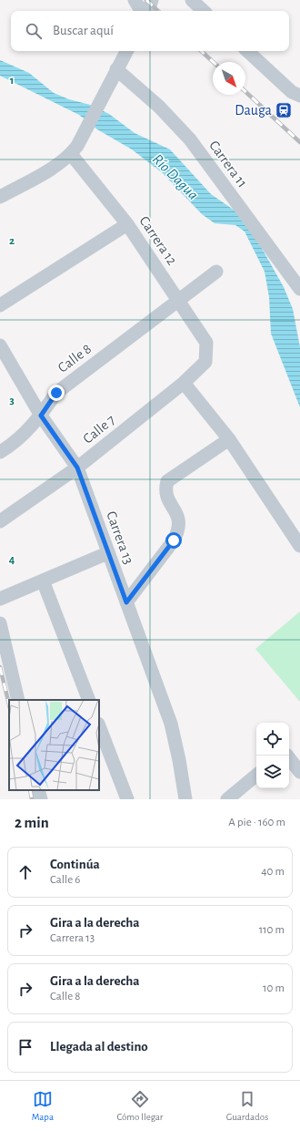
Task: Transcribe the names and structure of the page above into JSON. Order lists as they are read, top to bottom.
{
  "streets": {
    "street": [
      "Carrera 11",
      "Carrera 12",
      "Calle 8",
      "Calle 7",
      "Carrera 13"
    ]
  },
  "crossings": [
    ["Carrera 12", "Calle 8"],
    ["Carrera 12", "Calle 7"],
    ["Calle 8", "Carrera 13"],
    ["Calle 7", "Carrera 13"]
  ],
  "water": ["Río Dagua"],
  "places": {
    "station": ["Dauga"]
  },
  "north": "bottom right",
  "page": {
    "search": "Buscar aquí",
    "heading": ["2 min", "A pie · 160 m"],
    "list": [
      ["Continúa", "Calle 6", "40 m"],
      ["Gira a la derecha", "Carrera 13", "110 m"],
      ["Gira a la derecha", "Calle 8", "10 m"],
      "Llegada al destino"
    ],
    "nav": ["Mapa", "Cómo llegar", "Guardados"]
  },
  "grid": {
    "rows": [
      "1",
      "2",
      "3",
      "4"
    ]
  }
}
